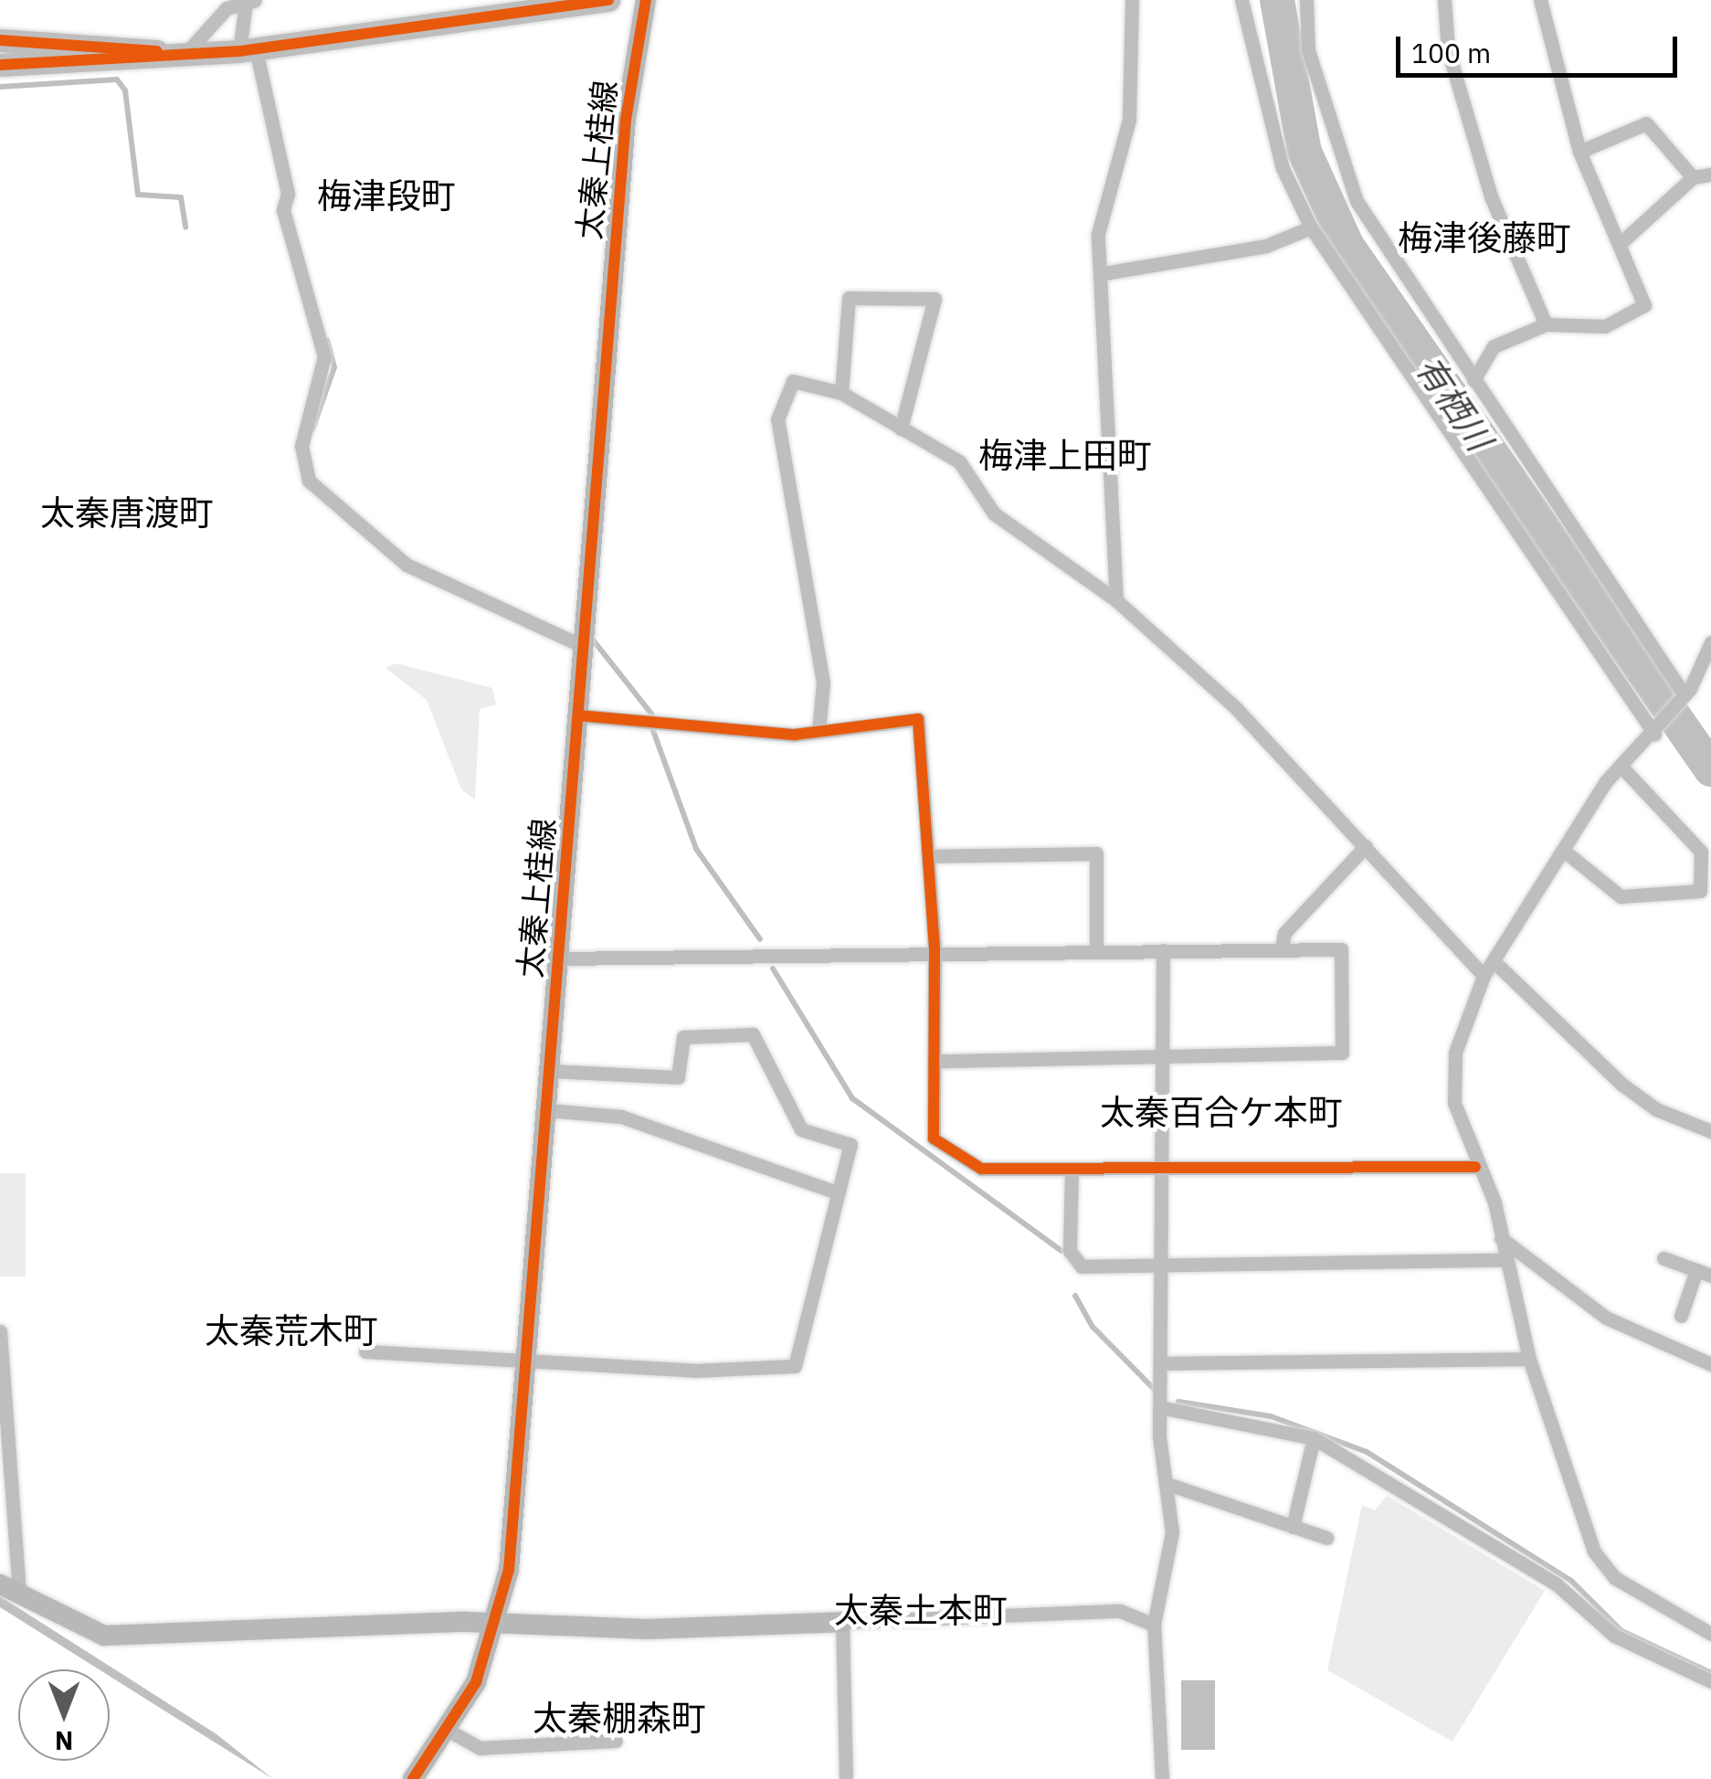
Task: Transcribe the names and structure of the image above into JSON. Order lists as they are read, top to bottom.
{
  "streets": {
    "main road": ["太秦上桂線"]
  },
  "districts": [
    "梅津段町",
    "梅津後藤町",
    "梅津上田町",
    "太秦唐渡町",
    "太秦百合ケ本町",
    "太秦荒木町",
    "太秦土本町",
    "太秦棚森町"
  ],
  "water": ["有栖川"],
  "scale_bar": "100 m",
  "north": "bottom"
}
